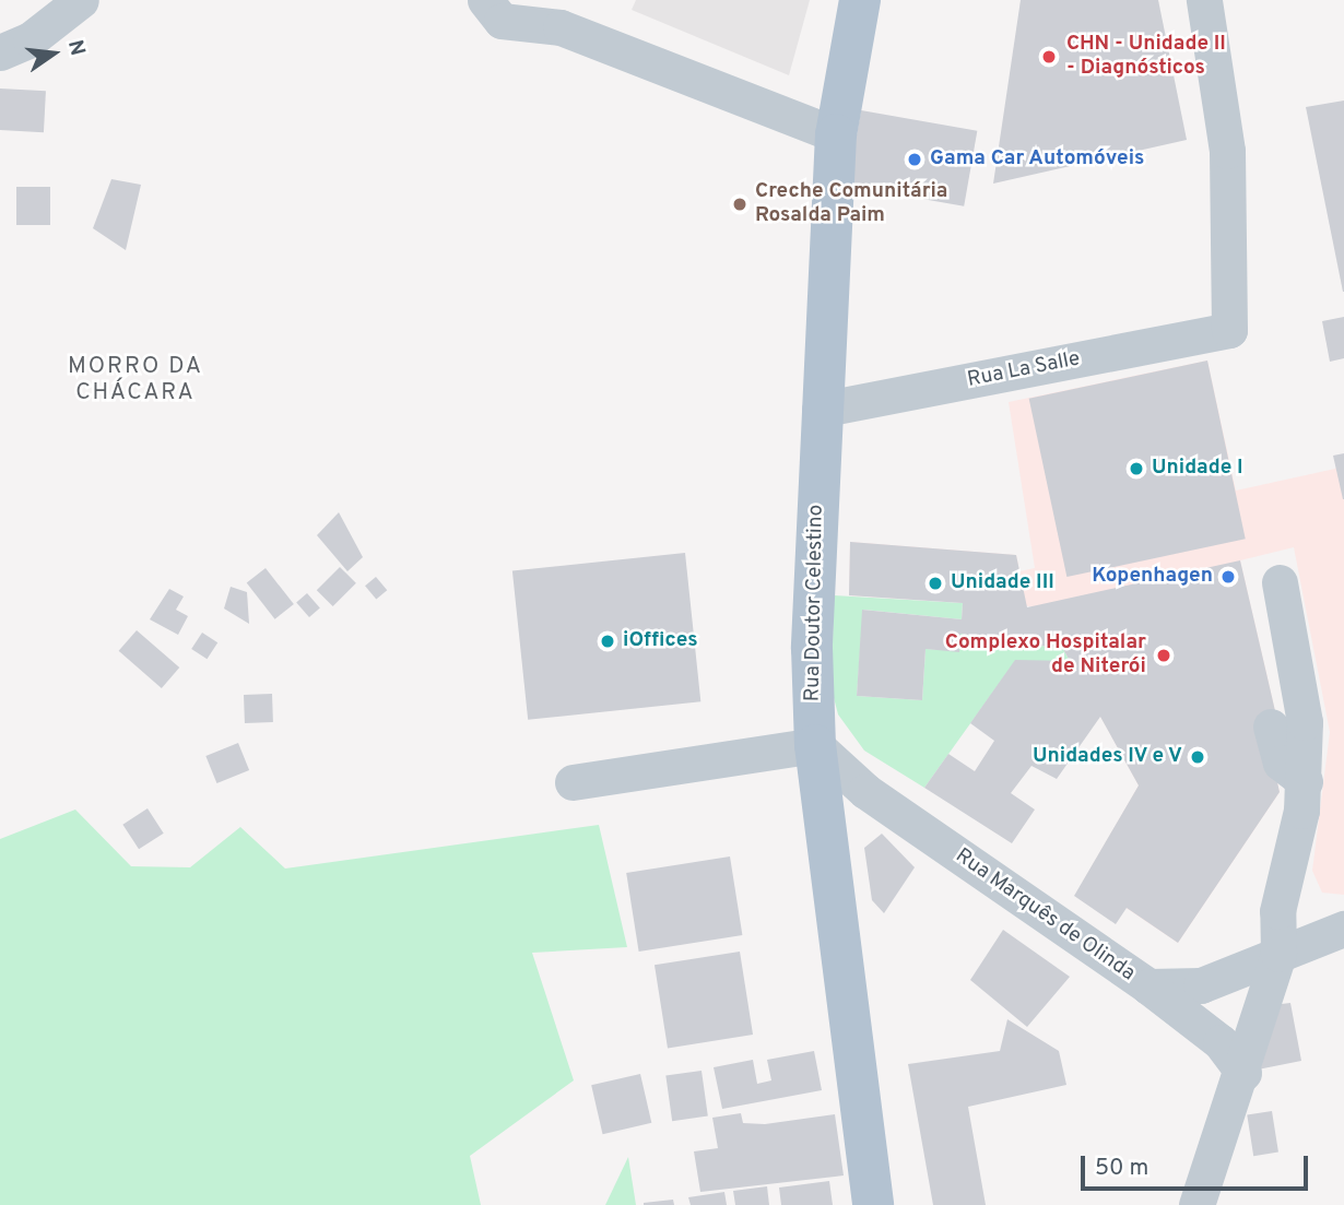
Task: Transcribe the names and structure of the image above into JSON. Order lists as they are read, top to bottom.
{
  "streets": {
    "main road": ["Rua Doutor Celestino"],
    "street": ["Rua La Salle", "Rua Marquês de Olinda"]
  },
  "crossings": [
    ["Rua La Salle", "Rua Doutor Celestino"],
    ["Rua Doutor Celestino", "Rua Marquês de Olinda"]
  ],
  "districts": ["MORRO DA CHÁCARA"],
  "places": [
    "CHN - Unidade II - Diagnósticos",
    "Gama Car Automóveis",
    "Creche Comunitária Rosalda Paim",
    "Unidade I",
    "Kopenhagen",
    "Unidade III",
    "iOffices",
    "Complexo Hospitalar de Niterói",
    "Unidades IV e V"
  ],
  "scale_bar": "50 m",
  "north": "right"
}
